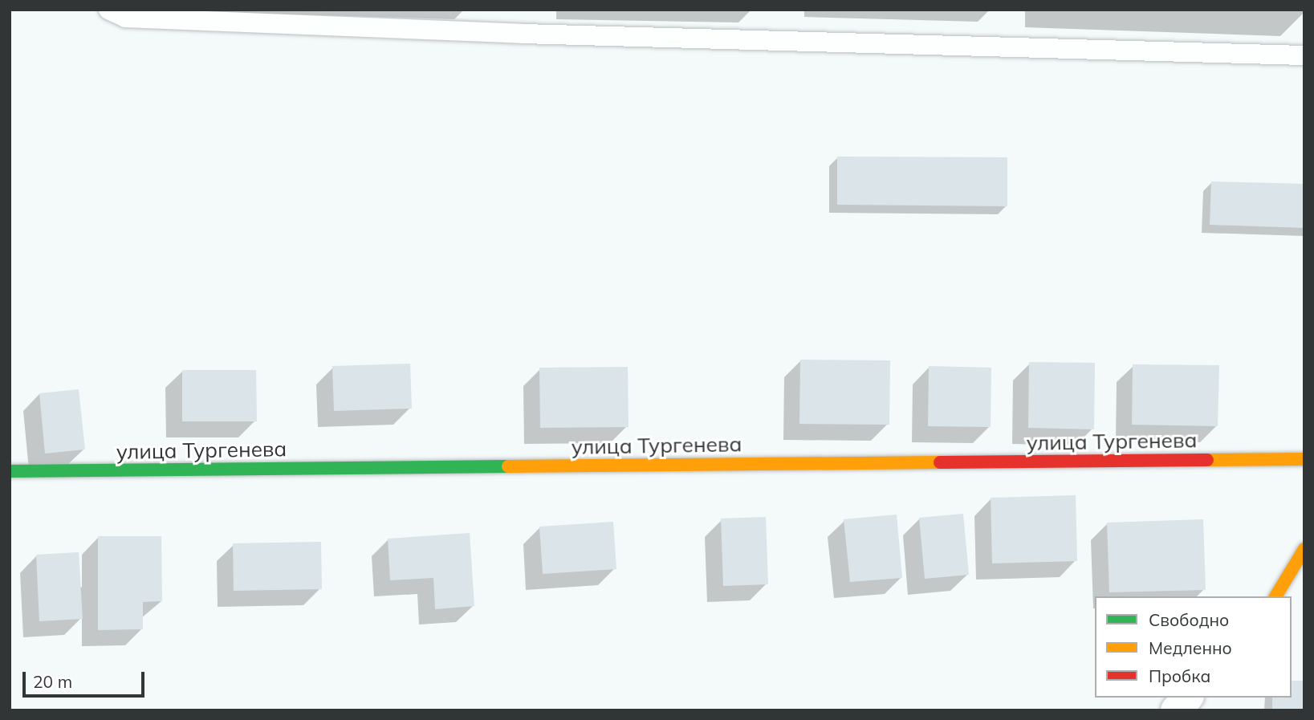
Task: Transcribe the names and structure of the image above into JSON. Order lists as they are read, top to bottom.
{
  "streets": {
    "street": ["улица Тургенева"]
  },
  "legend": ["Свободно", "Медленно", "Пробка"],
  "scale_bar": "20 m"
}
